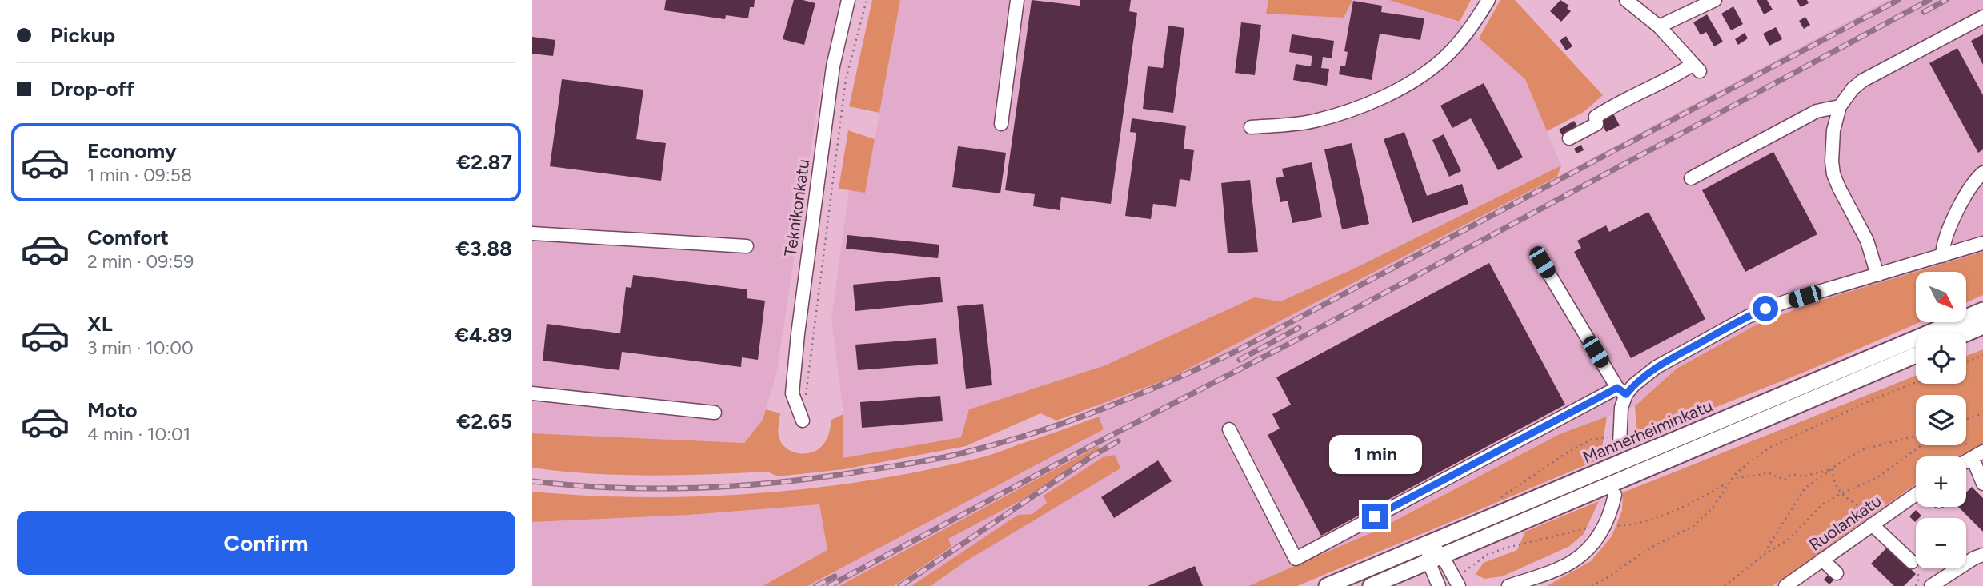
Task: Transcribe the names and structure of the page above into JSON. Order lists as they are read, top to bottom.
{
  "streets": {
    "main road": ["Mannerheiminkatu"],
    "street": ["Teknikonkatu", "Ruolankatu"]
  },
  "north": "bottom right",
  "page": {
    "banner": ["Pickup", "Drop-off"],
    "list": [
      {
        "name": "Economy",
        "note": "1 min · 09:58",
        "value": "€2.87"
      },
      {
        "name": "Comfort",
        "note": "2 min · 09:59",
        "value": "€3.88"
      },
      {
        "name": "XL",
        "note": "3 min · 10:00",
        "value": "€4.89"
      },
      {
        "name": "Moto",
        "note": "4 min · 10:01",
        "value": "€2.65"
      }
    ],
    "map_buttons": ["+", "−"],
    "bubble": "1 min",
    "buttons": "Confirm"
  }
}
